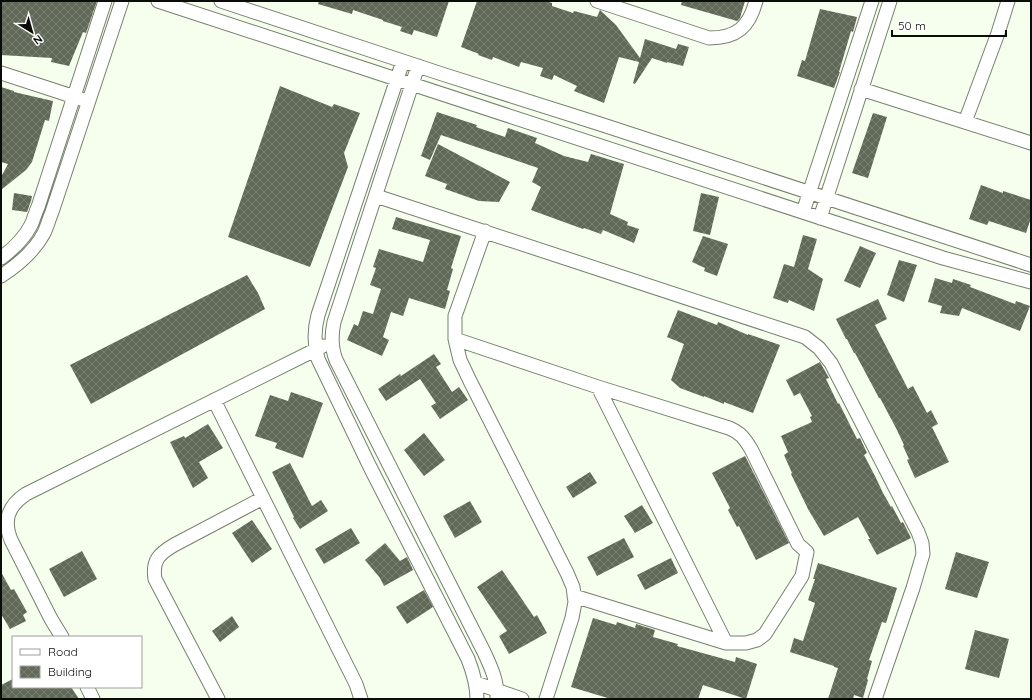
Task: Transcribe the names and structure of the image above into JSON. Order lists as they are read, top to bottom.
{
  "legend": ["Road", "Building"],
  "scale_bar": "50 m",
  "north": "bottom right"
}
